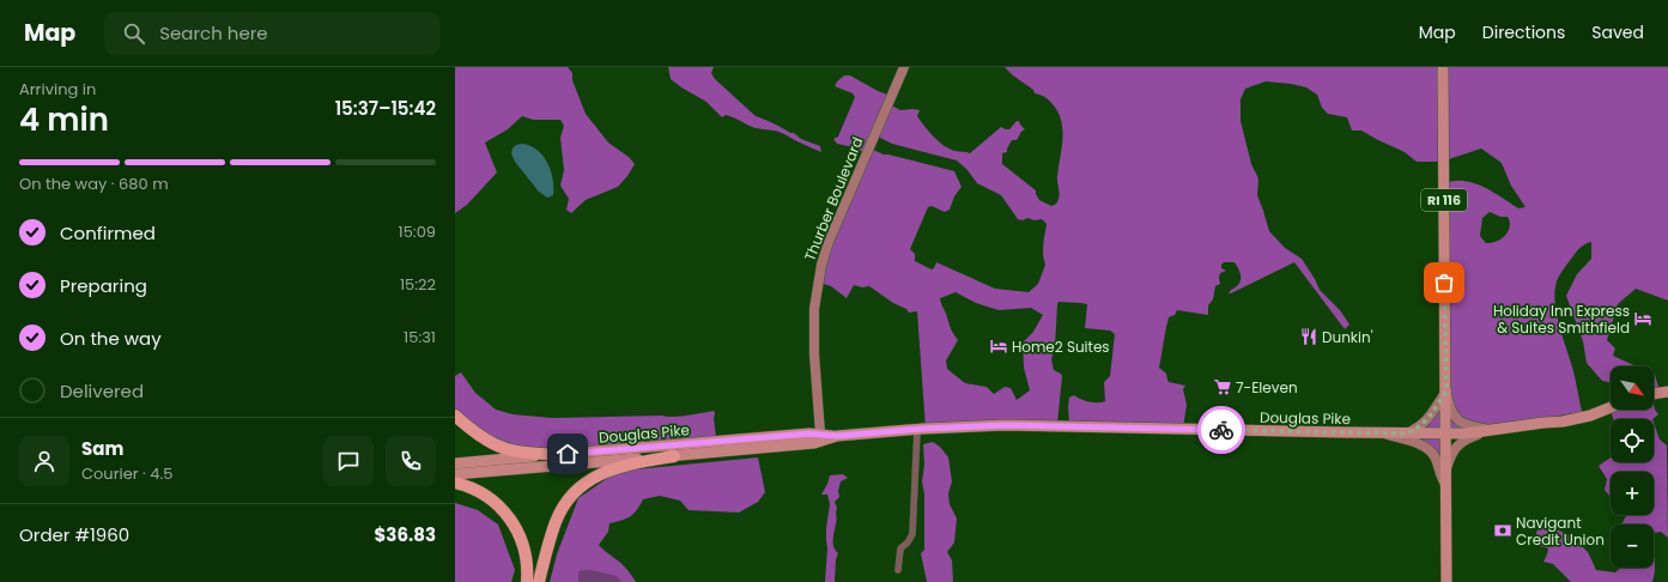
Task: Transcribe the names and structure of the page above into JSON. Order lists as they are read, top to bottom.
{
  "streets": {
    "main road": ["RI 116", "Douglas Pike"],
    "street": ["Thurber Boulevard"]
  },
  "crossings": [
    ["Thurber Boulevard", "Douglas Pike"],
    ["RI 116", "Douglas Pike"]
  ],
  "places": {
    "hotel": ["Holiday Inn Express & Suites Smithfield", "Home2 Suites"],
    "restaurant": ["Dunkin'"],
    "supermarket": ["7-Eleven"],
    "bank": ["Navigant Credit Union"]
  },
  "north": "bottom right",
  "page": {
    "header": "Map",
    "search": "Search here",
    "nav": ["Map", "Directions", "Saved"],
    "heading": ["4 min", "Arriving in", "15:37–15:42"],
    "panel": [
      "Sam",
      "Courier · 4.5",
      "Order #1960",
      "$36.83"
    ],
    "bar": "On the way · 680 m",
    "list": [
      ["Confirmed", "15:09"],
      ["Preparing", "15:22"],
      ["On the way", "15:31"],
      "Delivered"
    ],
    "map_buttons": ["+", "−"]
  }
}
